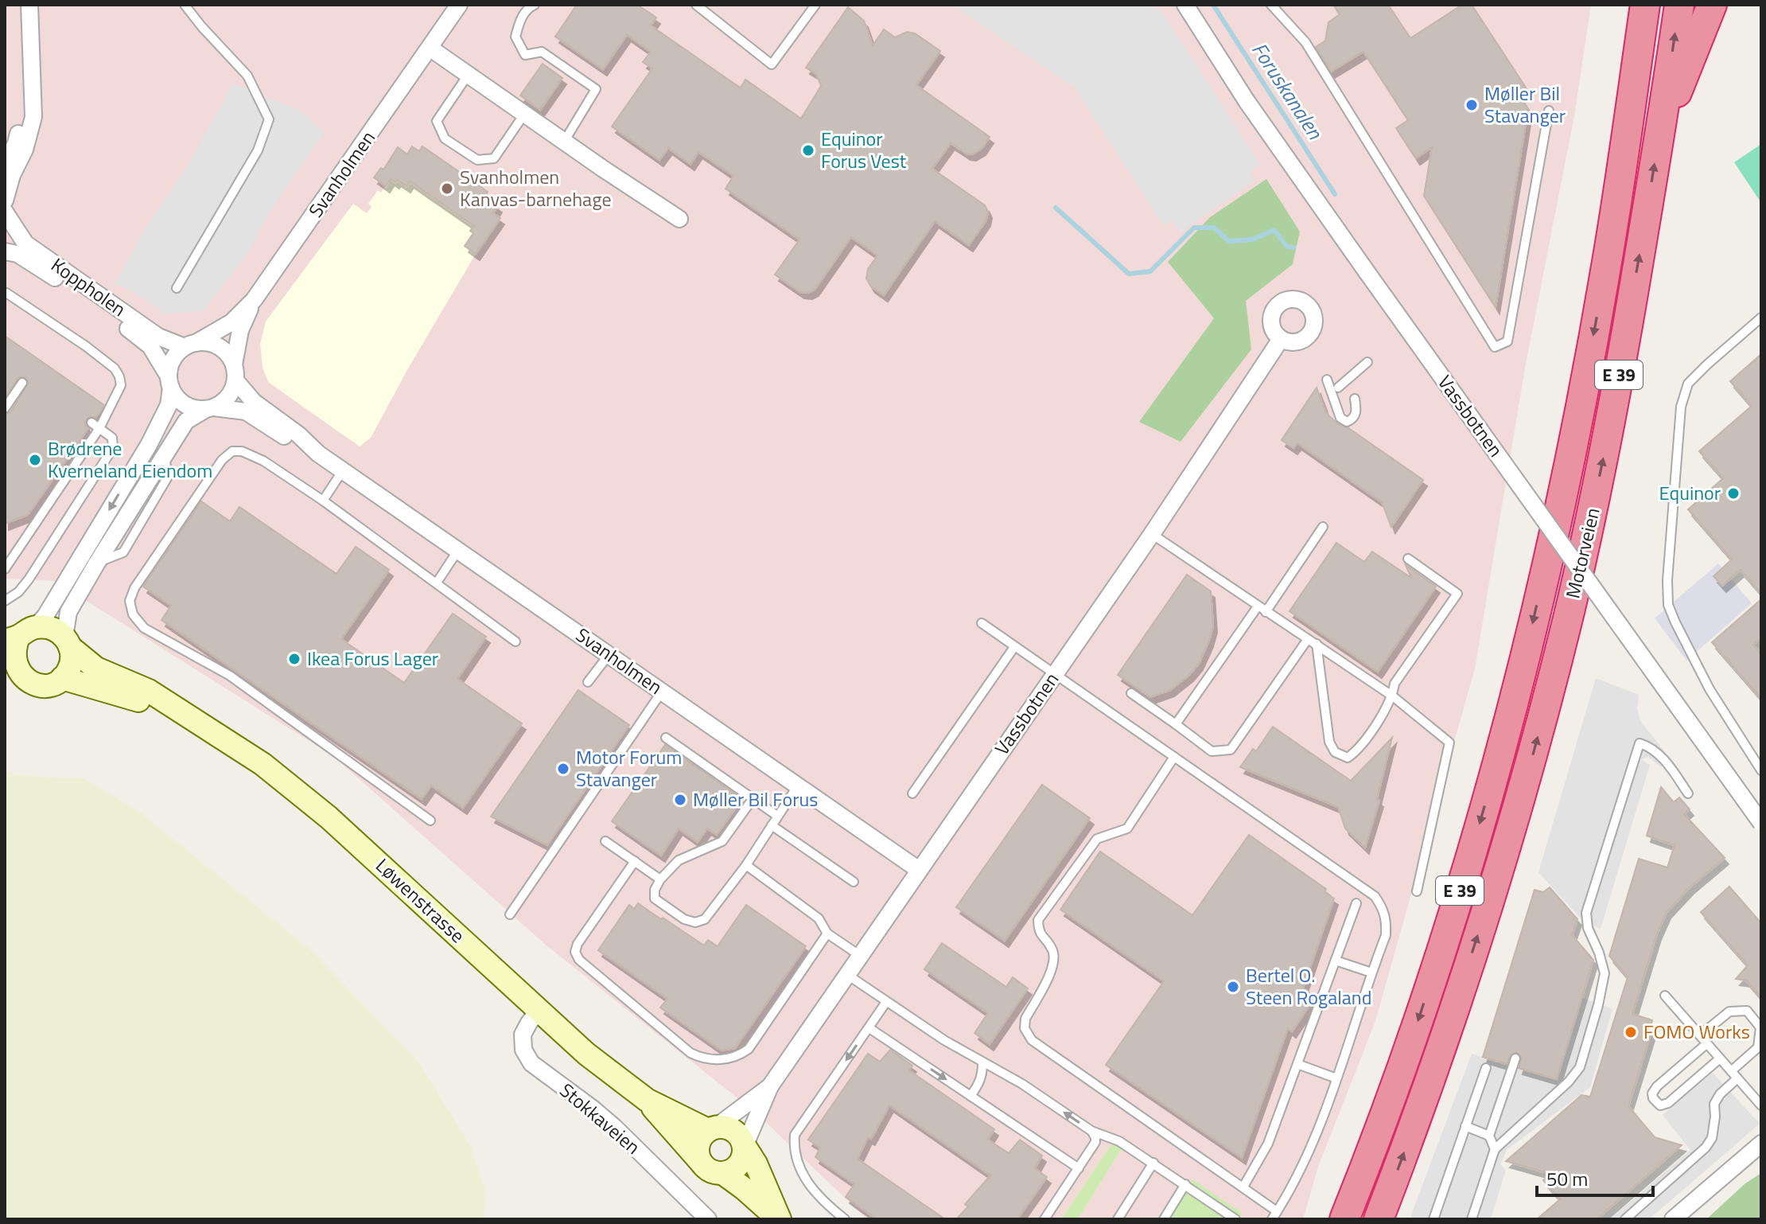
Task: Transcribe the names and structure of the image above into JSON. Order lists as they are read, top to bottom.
{
  "streets": {
    "highway": ["E 39", "Motorveien"],
    "main road": ["Løwenstrasse"],
    "street": [
      "Svanholmen",
      "Koppholen",
      "Vassbotnen",
      "Stokkaveien"
    ]
  },
  "crossings": [
    ["Svanholmen", "Koppholen"],
    ["Svanholmen", "Vassbotnen"],
    ["E 39", "Motorveien"],
    ["Vassbotnen", "Løwenstrasse"],
    ["Løwenstrasse", "Stokkaveien"]
  ],
  "water": ["Foruskanalen"],
  "places": [
    "Møller Bil Stavanger",
    "Equinor Forus Vest",
    "Svanholmen Kanvas-barnehage",
    "Brødrene Kverneland Eiendom",
    "Equinor",
    "Ikea Forus Lager",
    "Motor Forum Stavanger",
    "Møller Bil Forus",
    "Bertel O. Steen Rogaland",
    "FOMO Works"
  ],
  "scale_bar": "50 m"
}
